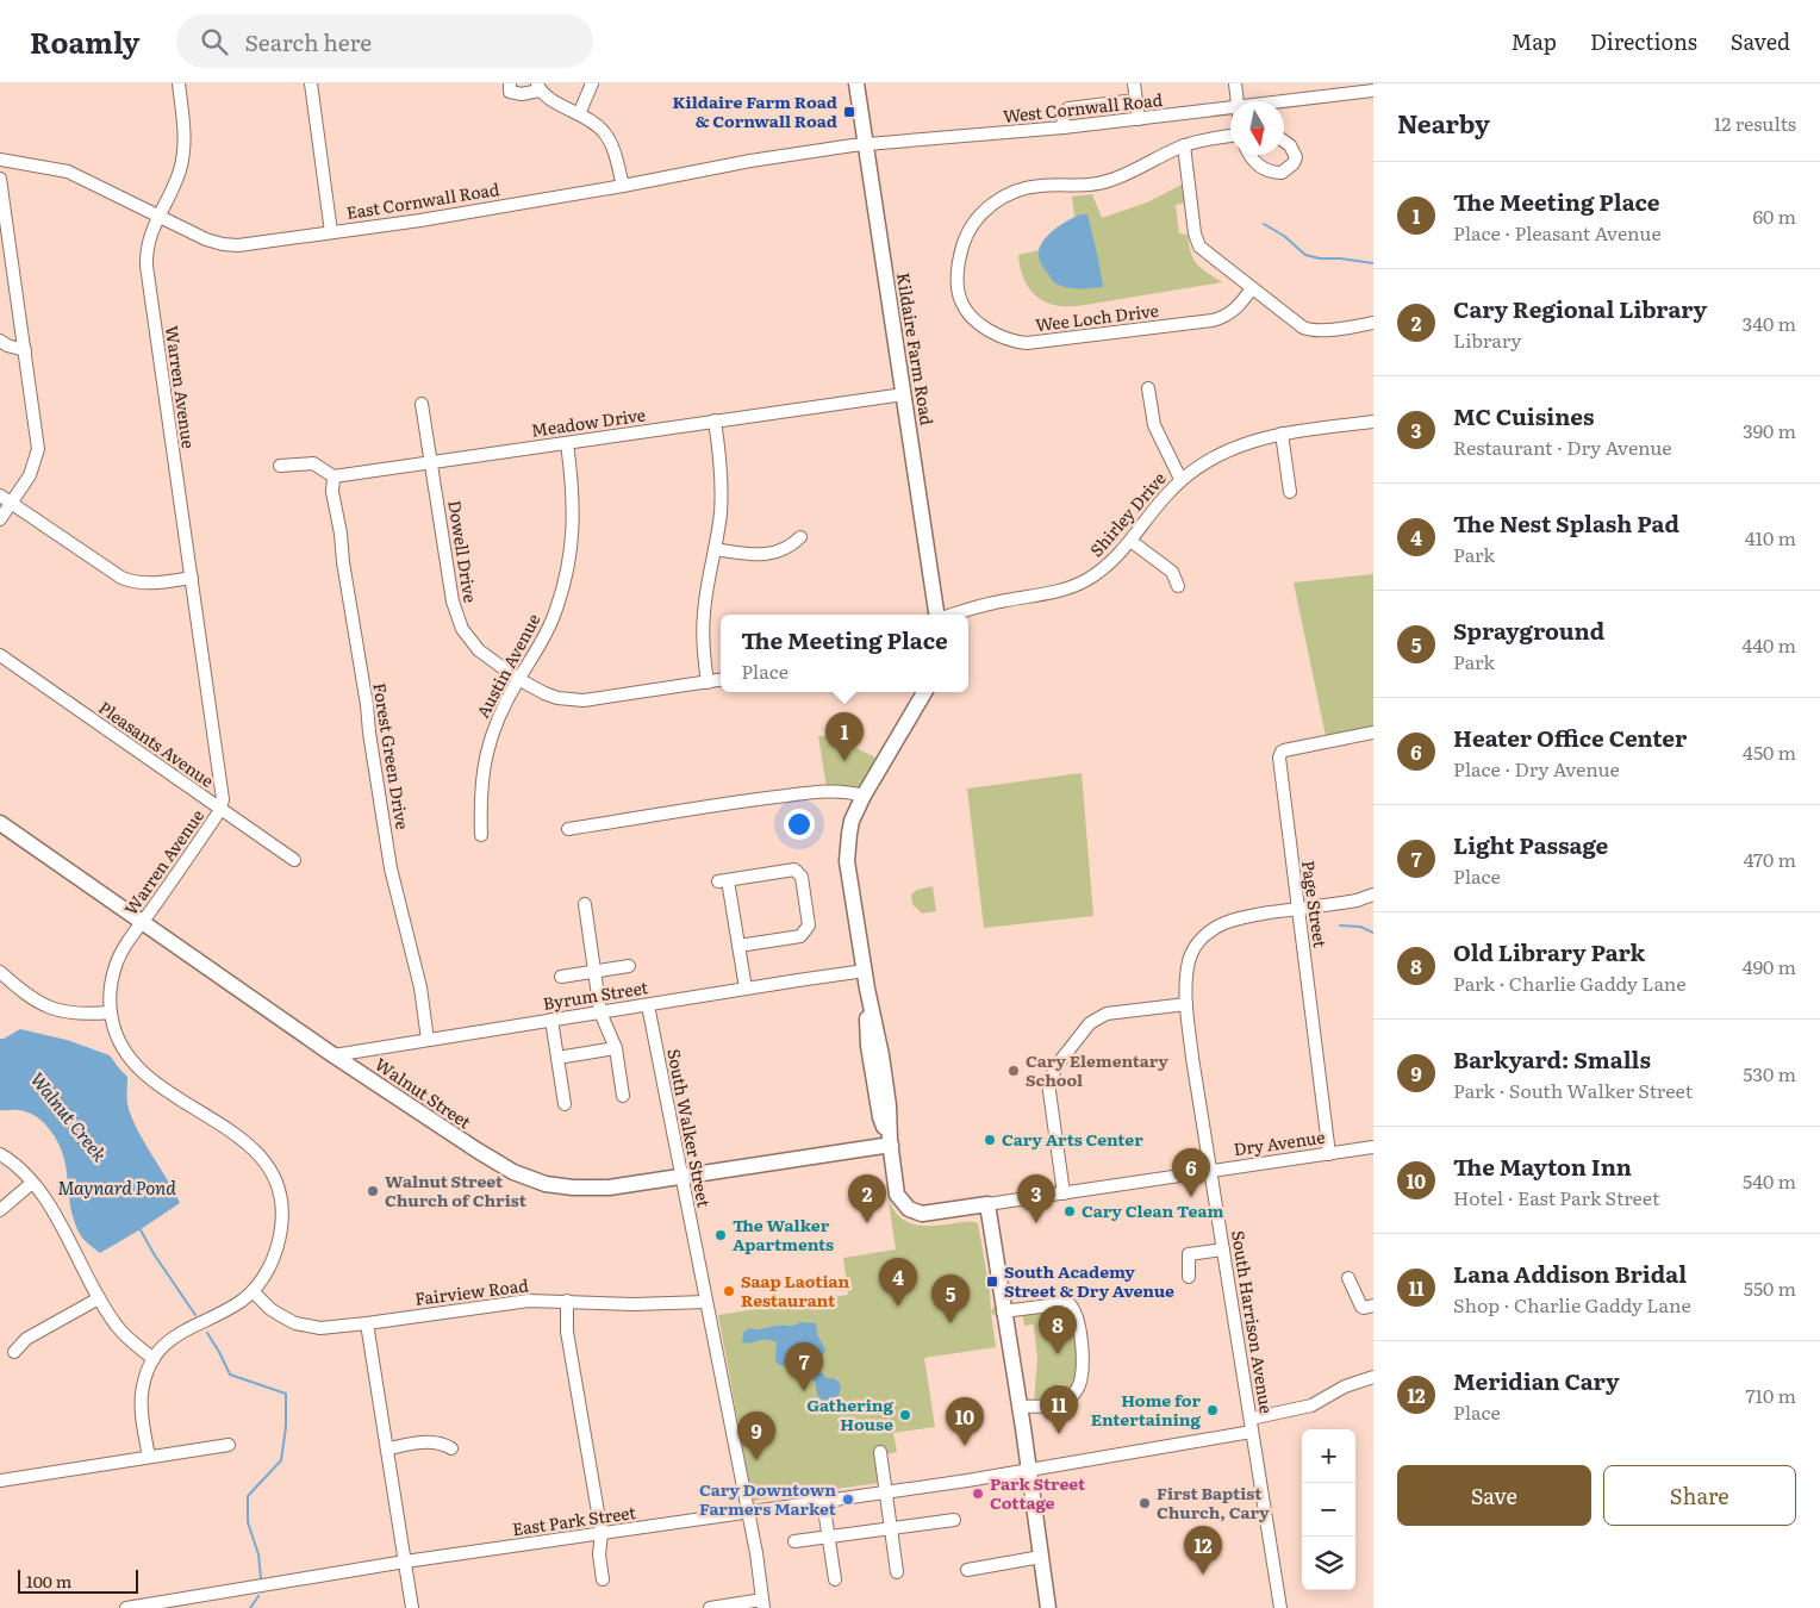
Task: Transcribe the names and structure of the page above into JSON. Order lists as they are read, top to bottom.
{
  "streets": {
    "main road": ["Kildaire Farm Road", "Walnut Street", "Dry Avenue"],
    "street": [
      "West Cornwall Road",
      "East Cornwall Road",
      "Wee Loch Drive",
      "Warren Avenue",
      "Meadow Drive",
      "Shirley Drive",
      "Dowell Drive",
      "Austin Avenue",
      "Pleasants Avenue",
      "Forest Green Drive",
      "Page Street",
      "Byrum Street",
      "South Walker Street",
      "Fairview Road",
      "South Harrison Avenue",
      "East Park Street"
    ]
  },
  "crossings": [
    ["West Cornwall Road", "East Cornwall Road"],
    ["West Cornwall Road", "Kildaire Farm Road"],
    ["East Cornwall Road", "Kildaire Farm Road"],
    ["East Cornwall Road", "Warren Avenue"],
    ["Kildaire Farm Road", "Meadow Drive"],
    ["Warren Avenue", "Pleasants Avenue"],
    ["Warren Avenue", "Walnut Street"],
    ["Warren Avenue", "Fairview Road"],
    ["Meadow Drive", "Dowell Drive"],
    ["Meadow Drive", "Austin Avenue"],
    ["Meadow Drive", "Forest Green Drive"],
    ["Dowell Drive", "Austin Avenue"],
    ["Forest Green Drive", "Byrum Street"],
    ["Page Street", "Dry Avenue"],
    ["Page Street", "South Harrison Avenue"],
    ["Byrum Street", "Walnut Street"],
    ["Byrum Street", "South Walker Street"],
    ["Walnut Street", "South Walker Street"],
    ["Walnut Street", "Dry Avenue"],
    ["South Walker Street", "Fairview Road"],
    ["South Walker Street", "East Park Street"],
    ["Dry Avenue", "South Harrison Avenue"],
    ["South Harrison Avenue", "East Park Street"]
  ],
  "water": ["Walnut Creek", "Maynard Pond"],
  "places": {
    "transit": ["Kildaire Farm Road & Cornwall Road", "South Academy Street & Dry Avenue"],
    "other": [
      "Cary Elementary School",
      "Cary Arts Center",
      "Walnut Street Church of Christ",
      "Cary Clean Team",
      "The Walker Apartments",
      "Saap Laotian Restaurant",
      "Home for Entertaining",
      "Gathering House",
      "Park Street Cottage",
      "Cary Downtown Farmers Market",
      "First Baptist Church, Cary"
    ]
  },
  "scale_bar": "100 m",
  "north": "bottom",
  "page": {
    "header": "Roamly",
    "search": "Search here",
    "nav": ["Map", "Directions", "Saved"],
    "heading": ["Nearby", "12 results"],
    "list": [
      {
        "mark": "1",
        "name": "The Meeting Place",
        "note": "Place · Pleasant Avenue",
        "value": "60 m"
      },
      {
        "mark": "2",
        "name": "Cary Regional Library",
        "note": "Library",
        "value": "340 m"
      },
      {
        "mark": "3",
        "name": "MC Cuisines",
        "note": "Restaurant · Dry Avenue",
        "value": "390 m"
      },
      {
        "mark": "4",
        "name": "The Nest Splash Pad",
        "note": "Park",
        "value": "410 m"
      },
      {
        "mark": "5",
        "name": "Sprayground",
        "note": "Park",
        "value": "440 m"
      },
      {
        "mark": "6",
        "name": "Heater Office Center",
        "note": "Place · Dry Avenue",
        "value": "450 m"
      },
      {
        "mark": "7",
        "name": "Light Passage",
        "note": "Place",
        "value": "470 m"
      },
      {
        "mark": "8",
        "name": "Old Library Park",
        "note": "Park · Charlie Gaddy Lane",
        "value": "490 m"
      },
      {
        "mark": "9",
        "name": "Barkyard: Smalls",
        "note": "Park · South Walker Street",
        "value": "530 m"
      },
      {
        "mark": "10",
        "name": "The Mayton Inn",
        "note": "Hotel · East Park Street",
        "value": "540 m"
      },
      {
        "mark": "11",
        "name": "Lana Addison Bridal",
        "note": "Shop · Charlie Gaddy Lane",
        "value": "550 m"
      },
      {
        "mark": "12",
        "name": "Meridian Cary",
        "note": "Place",
        "value": "710 m"
      }
    ],
    "popup": ["The Meeting Place", "Place"],
    "pins": [
      "1",
      "6",
      "2",
      "3",
      "4",
      "5",
      "8",
      "7",
      "11",
      "10",
      "9",
      "12"
    ],
    "map_buttons": ["+", "−"],
    "buttons": ["Save", "Share"],
    "scale": "100 m"
  }
}
